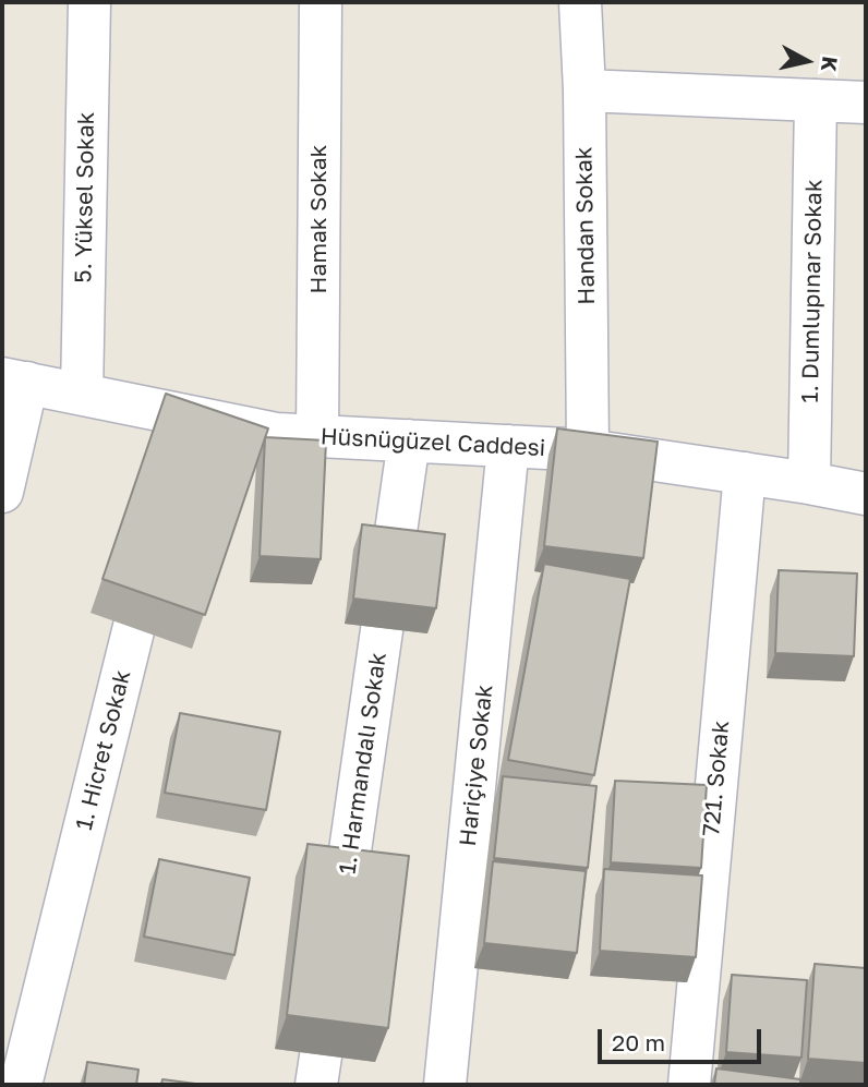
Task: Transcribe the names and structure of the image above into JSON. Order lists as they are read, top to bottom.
{
  "streets": {
    "street": [
      "5. Yüksel Sokak",
      "Hamak Sokak",
      "Handan Sokak",
      "1. Dumlupınar Sokak",
      "Hüsnügüzel Caddesi",
      "1. Hicret Sokak",
      "1. Harmandalı Sokak",
      "Hariçiye Sokak",
      "721. Sokak"
    ]
  },
  "crossings": [
    ["5. Yüksel Sokak", "Hüsnügüzel Caddesi"],
    ["Hamak Sokak", "Hüsnügüzel Caddesi"],
    ["Handan Sokak", "Hüsnügüzel Caddesi"],
    ["1. Dumlupınar Sokak", "Hüsnügüzel Caddesi"],
    ["Hüsnügüzel Caddesi", "1. Harmandalı Sokak"],
    ["Hüsnügüzel Caddesi", "Hariçiye Sokak"],
    ["Hüsnügüzel Caddesi", "721. Sokak"]
  ],
  "scale_bar": "20 m",
  "north": "right"
}
